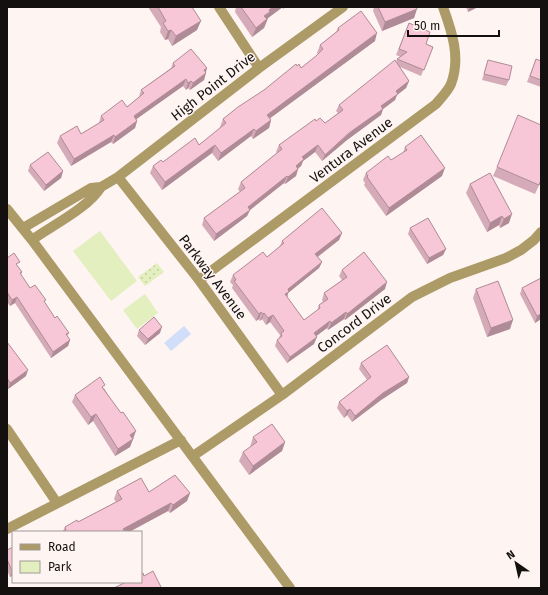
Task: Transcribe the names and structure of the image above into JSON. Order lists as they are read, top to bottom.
{
  "streets": {
    "street": [
      "High Point Drive",
      "Ventura Avenue",
      "Parkway Avenue",
      "Concord Drive"
    ]
  },
  "crossings": [
    ["High Point Drive", "Parkway Avenue"],
    ["Ventura Avenue", "Parkway Avenue"],
    ["Parkway Avenue", "Concord Drive"]
  ],
  "legend": ["Road", "Park"],
  "scale_bar": "50 m",
  "north": "top left"
}
